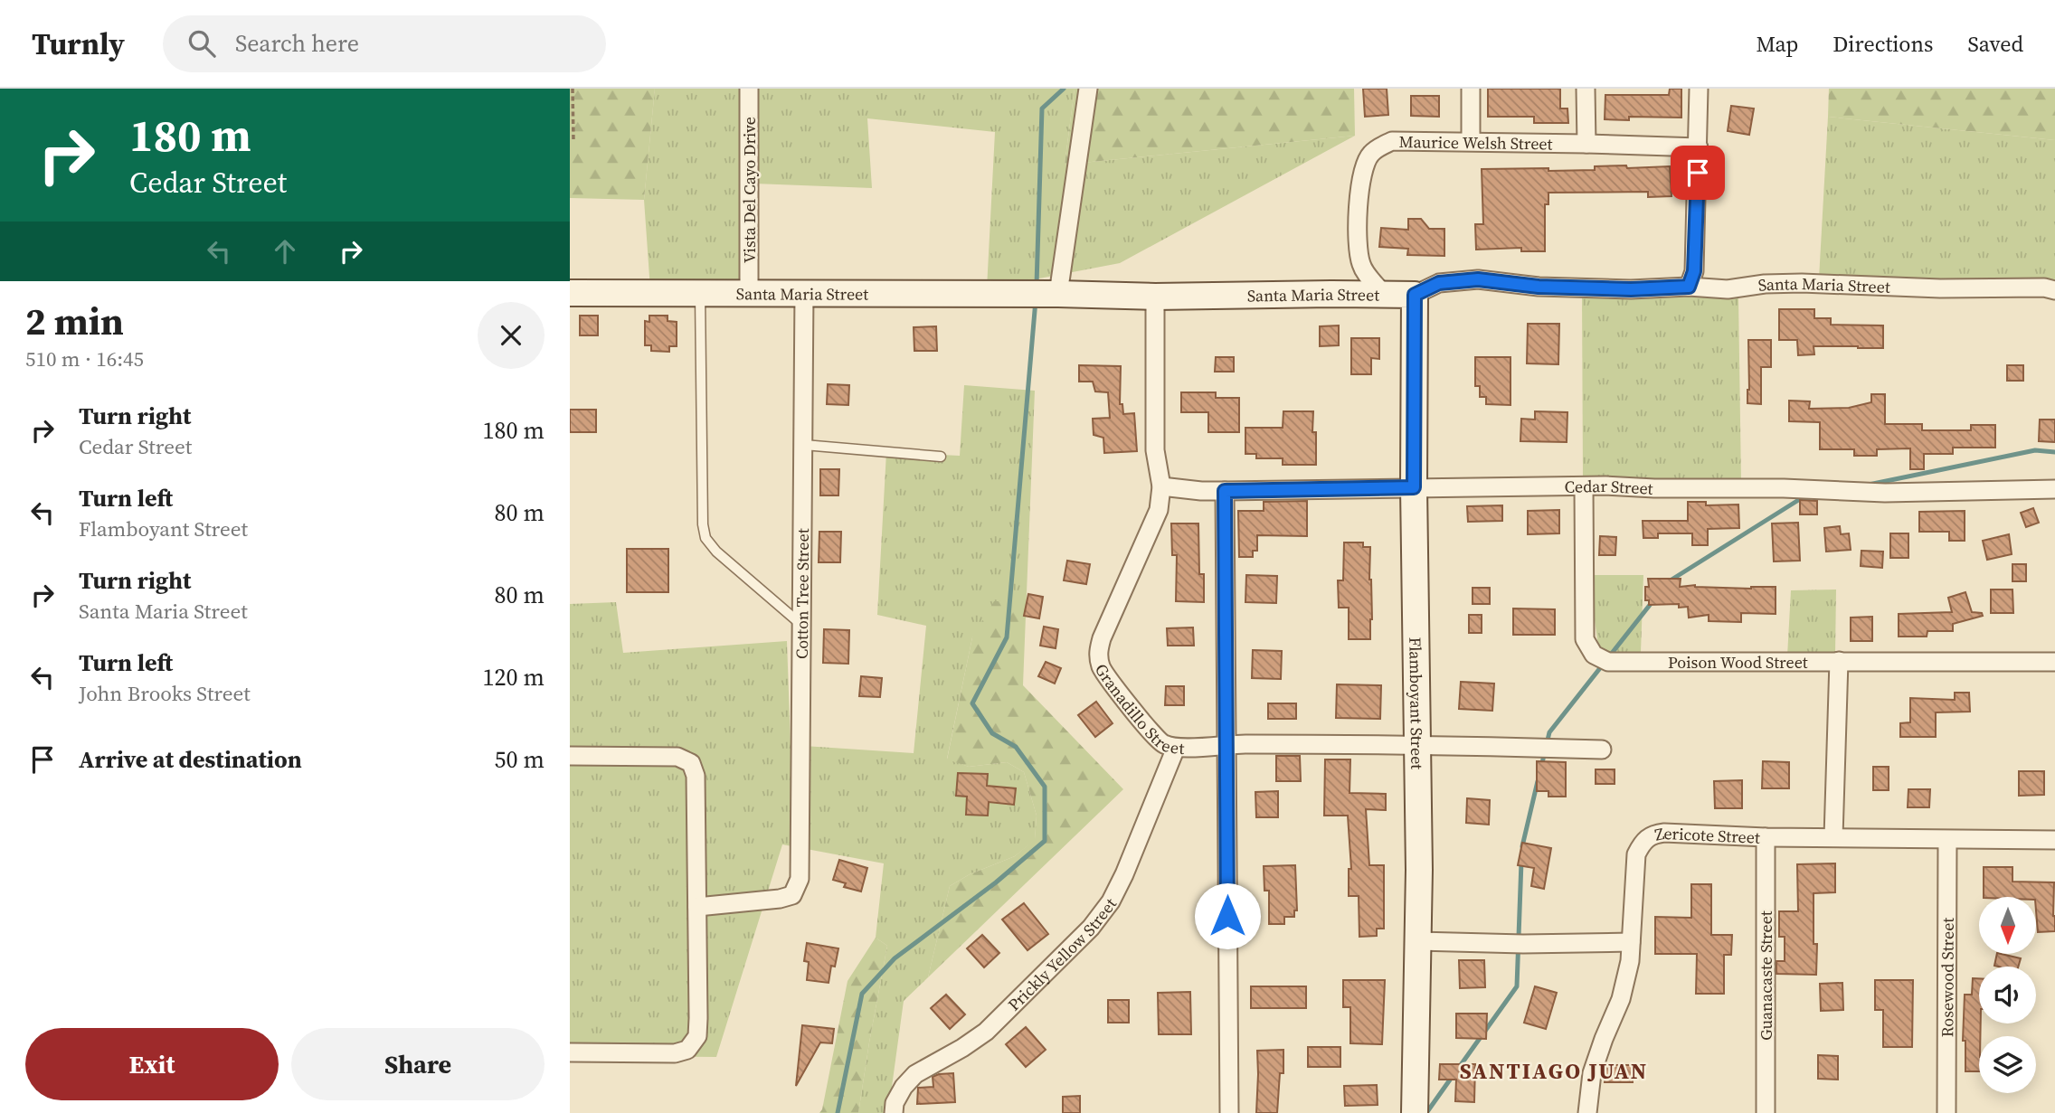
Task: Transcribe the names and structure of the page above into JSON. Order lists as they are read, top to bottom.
{
  "streets": {
    "street": [
      "Maurice Welsh Street",
      "Vista Del Cayo Drive",
      "Santa Maria Street",
      "Cedar Street",
      "Cotton Tree Street",
      "Poison Wood Street",
      "Granadillo Street",
      "Flamboyant Street",
      "Zericote Street",
      "Prickly Yellow Street",
      "Guanacaste Street",
      "Rosewood Street"
    ]
  },
  "crossings": [
    ["Maurice Welsh Street", "Santa Maria Street"],
    ["Vista Del Cayo Drive", "Santa Maria Street"],
    ["Santa Maria Street", "Cotton Tree Street"],
    ["Santa Maria Street", "Granadillo Street"],
    ["Santa Maria Street", "Flamboyant Street"],
    ["Cedar Street", "Poison Wood Street"],
    ["Cedar Street", "Granadillo Street"],
    ["Cedar Street", "Flamboyant Street"],
    ["Granadillo Street", "Flamboyant Street"],
    ["Granadillo Street", "Prickly Yellow Street"],
    ["Zericote Street", "Guanacaste Street"],
    ["Zericote Street", "Rosewood Street"]
  ],
  "districts": ["SANTIAGO JUAN"],
  "north": "bottom",
  "page": {
    "header": "Turnly",
    "search": "Search here",
    "nav": ["Map", "Directions", "Saved"],
    "turn": ["180 m", "Cedar Street"],
    "heading": ["2 min", "510 m · 16:45"],
    "list": [
      {
        "name": "Turn right",
        "note": "Cedar Street",
        "value": "180 m"
      },
      {
        "name": "Turn left",
        "note": "Flamboyant Street",
        "value": "80 m"
      },
      {
        "name": "Turn right",
        "note": "Santa Maria Street",
        "value": "80 m"
      },
      {
        "name": "Turn left",
        "note": "John Brooks Street",
        "value": "120 m"
      },
      {
        "name": "Arrive at destination",
        "value": "50 m"
      }
    ],
    "buttons": ["Exit", "Share"]
  }
}
